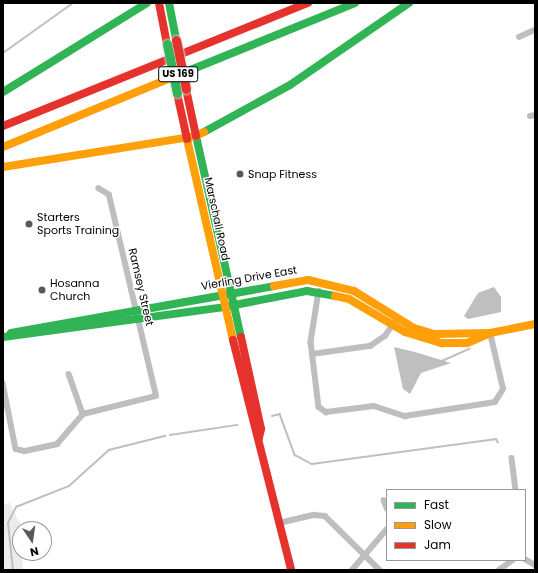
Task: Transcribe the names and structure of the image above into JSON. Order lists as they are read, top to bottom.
{
  "streets": {
    "main road": ["US 169", "Marschall Road", "Vierling Drive East"],
    "street": ["Ramsey Street"]
  },
  "crossings": [
    ["Marschall Road", "Vierling Drive East"],
    ["Vierling Drive East", "Ramsey Street"]
  ],
  "places": ["Snap Fitness", "Starters Sports Training", "Hosanna Church"],
  "legend": ["Fast", "Slow", "Jam"],
  "north": "bottom"
}
